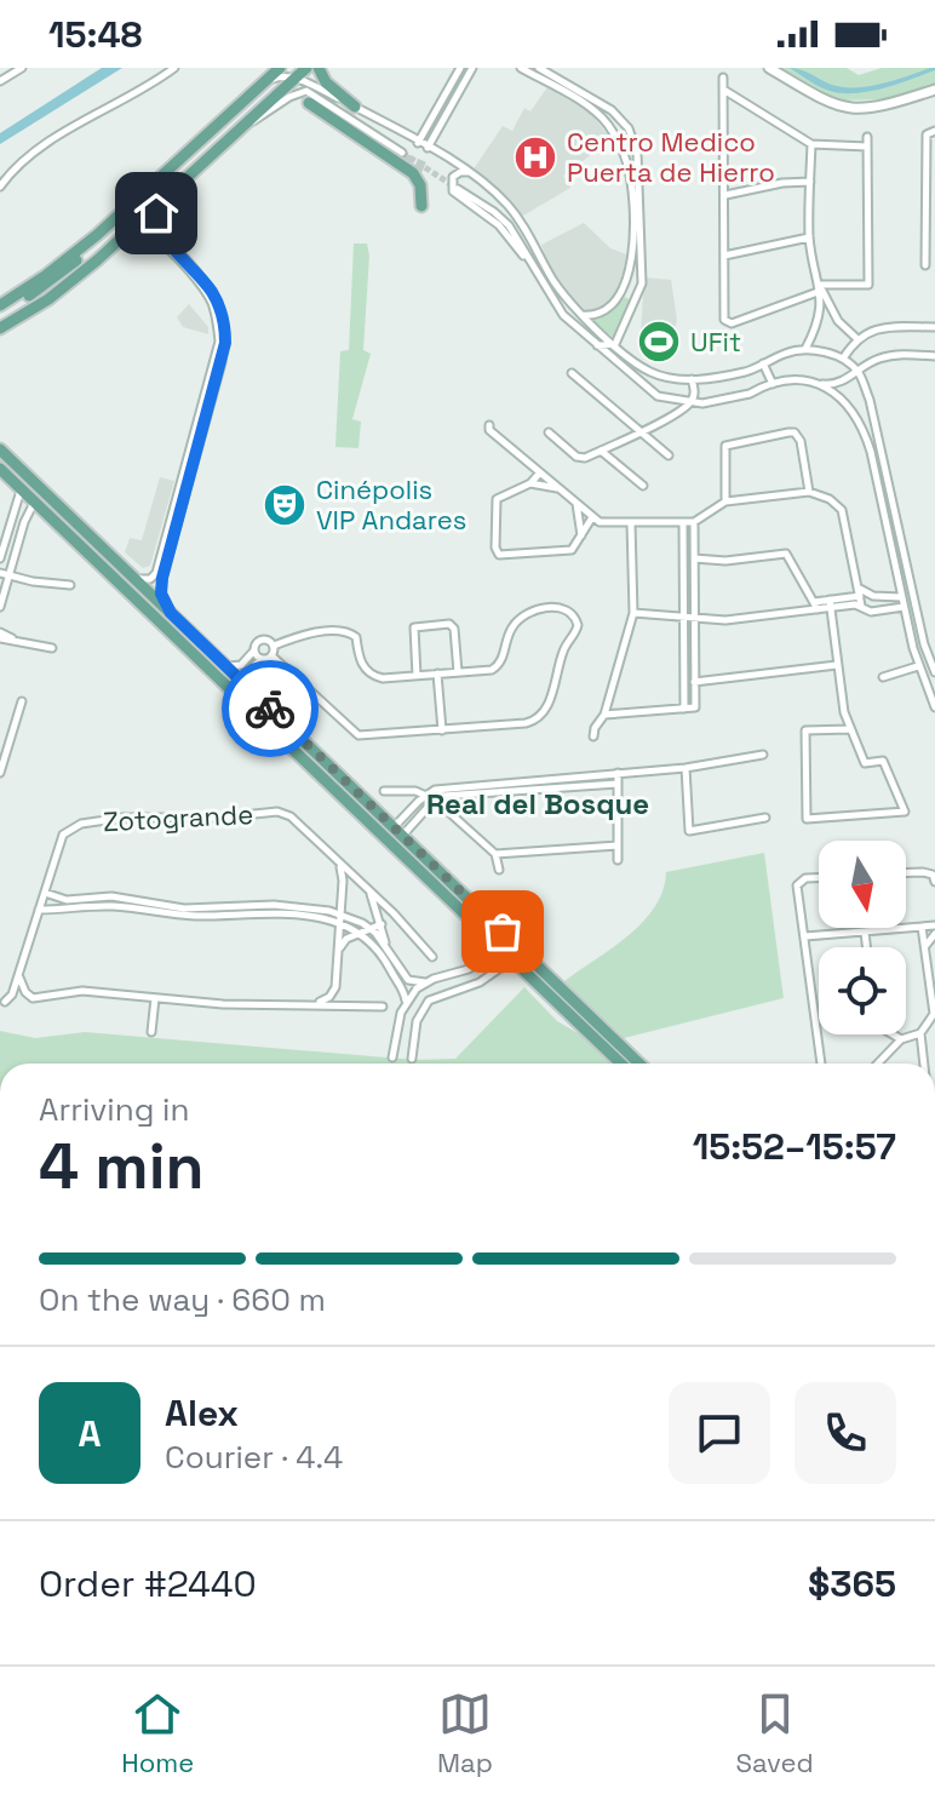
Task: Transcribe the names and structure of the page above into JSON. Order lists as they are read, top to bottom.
{
  "streets": {
    "street": ["Zotogrande"]
  },
  "districts": ["Real del Bosque"],
  "places": {
    "hospital": ["Centro Medico Puerta de Hierro"],
    "sports": ["UFit"],
    "theatre": ["Cinépolis VIP Andares"]
  },
  "north": "bottom",
  "page": {
    "status": "15:48",
    "heading": ["4 min", "Arriving in", "15:52–15:57"],
    "panel": [
      "Alex",
      "Courier · 4.4",
      "Order #2440",
      "$365"
    ],
    "bar": "On the way · 660 m",
    "round": "A",
    "tabs": ["Home", "Map", "Saved"]
  }
}
